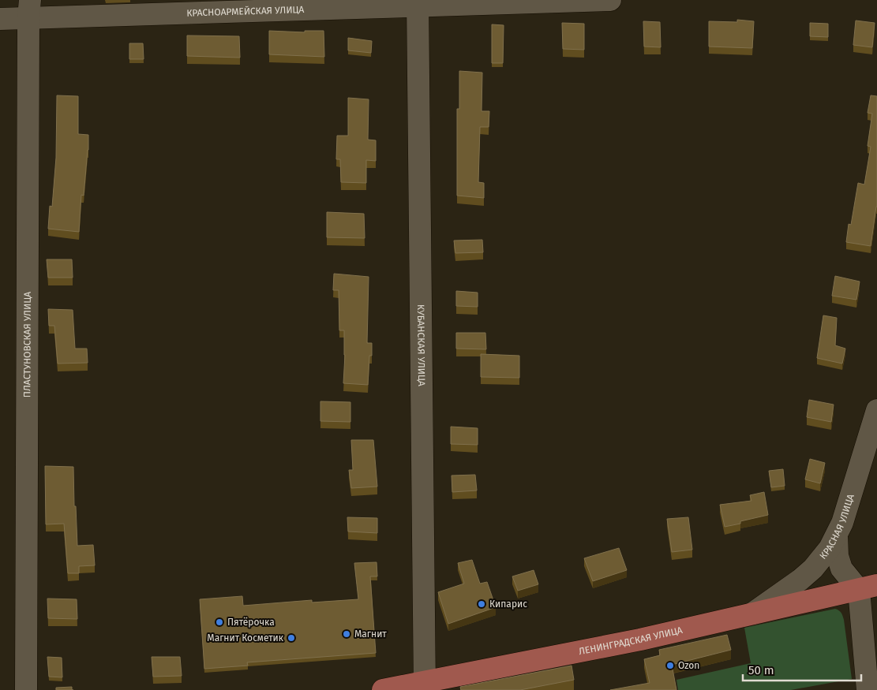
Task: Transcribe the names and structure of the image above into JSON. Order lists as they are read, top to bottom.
{
  "streets": {
    "main road": ["ЛЕНИНГРАДСКАЯ УЛИЦА"],
    "street": [
      "КРАСНОАРМЕЙСКАЯ УЛИЦА",
      "ПЛАСТУНОВСКАЯ УЛИЦА",
      "КУБАНСКАЯ УЛИЦА",
      "КРАСНАЯ УЛИЦА"
    ]
  },
  "crossings": [
    ["КРАСНОАРМЕЙСКАЯ УЛИЦА", "ПЛАСТУНОВСКАЯ УЛИЦА"],
    ["КРАСНОАРМЕЙСКАЯ УЛИЦА", "КУБАНСКАЯ УЛИЦА"],
    ["КУБАНСКАЯ УЛИЦА", "ЛЕНИНГРАДСКАЯ УЛИЦА"],
    ["КРАСНАЯ УЛИЦА", "ЛЕНИНГРАДСКАЯ УЛИЦА"]
  ],
  "places": [
    "Кипарис",
    "Пятёрочка",
    "Магнит",
    "Магнит Косметик",
    "Ozon"
  ],
  "scale_bar": "50 m"
}
